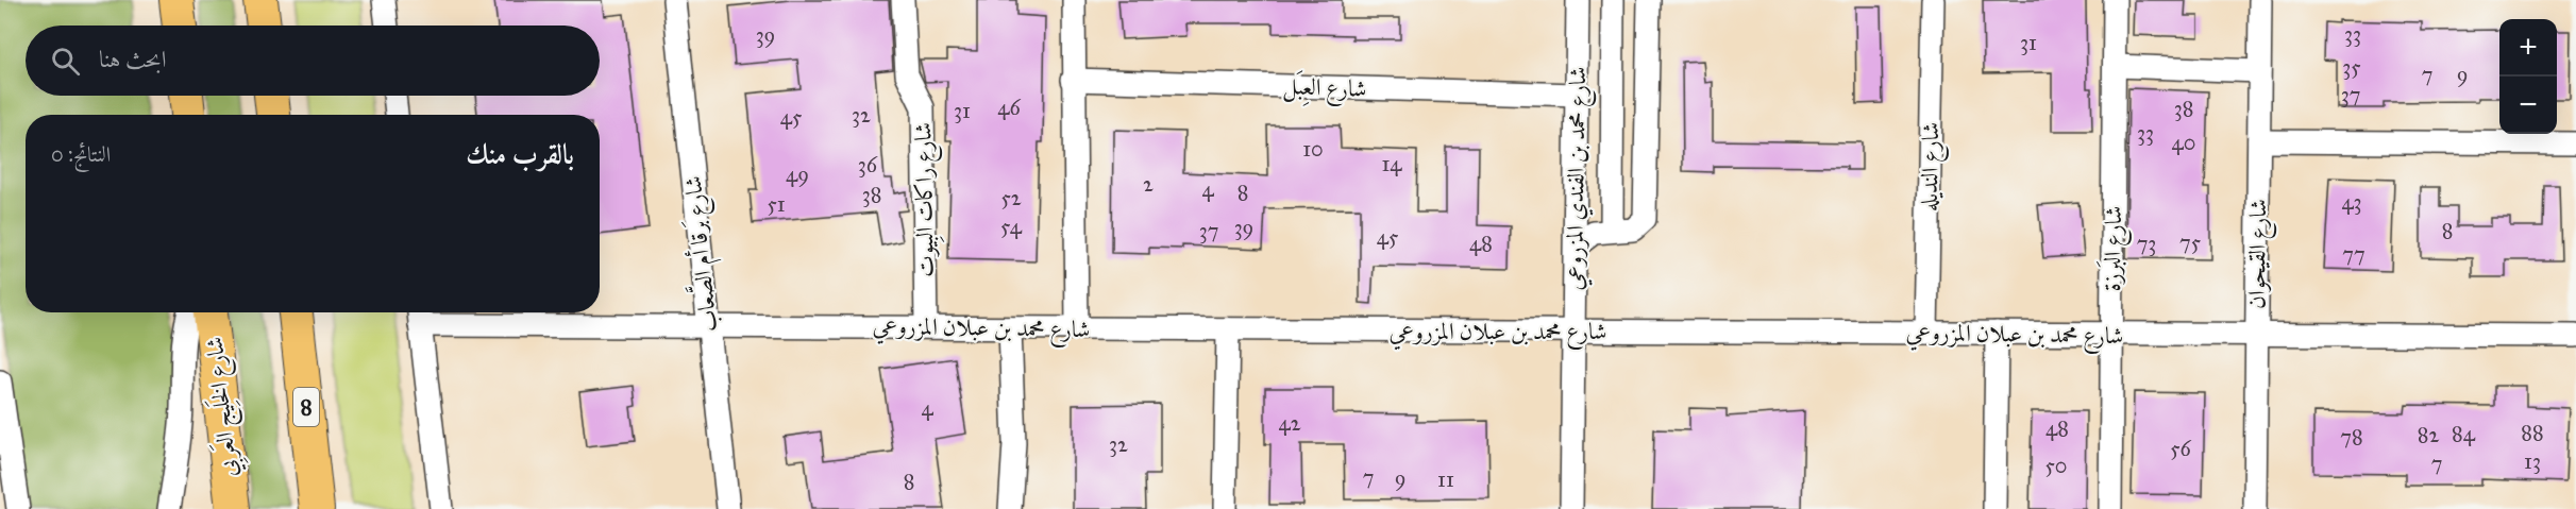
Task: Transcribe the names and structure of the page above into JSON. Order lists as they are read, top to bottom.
{
  "streets": {
    "highway": ["شارع الخَلِيج العَربِي", "8"],
    "street": [
      "شارع العِبَل",
      "شارع النديله",
      "شارع محمد بن الفندي المزروعي",
      "شارع راكات البِيوت",
      "شارع البَرزة",
      "شارع بَرقا أم الصَّعاب",
      "شارع القيحوان",
      "شارع محمد بن عبلان المزروعي"
    ]
  },
  "crossings": [
    ["شارع العِبَل", "شارع محمد بن الفندي المزروعي"],
    ["شارع النديله", "شارع محمد بن عبلان المزروعي"],
    ["شارع محمد بن الفندي المزروعي", "شارع محمد بن عبلان المزروعي"],
    ["شارع راكات البِيوت", "شارع محمد بن عبلان المزروعي"],
    ["شارع البَرزة", "شارع محمد بن عبلان المزروعي"],
    ["شارع بَرقا أم الصَّعاب", "شارع محمد بن عبلان المزروعي"],
    ["شارع القيحوان", "شارع محمد بن عبلان المزروعي"]
  ],
  "house_numbers": [
    "33",
    "39",
    "31",
    "35",
    "7",
    "9",
    "37",
    "46",
    "38",
    "31",
    "32",
    "45",
    "33",
    "40",
    "10",
    "14",
    "36",
    "49",
    "2",
    "4",
    "8",
    "38",
    "52",
    "43",
    "51",
    "54",
    "39",
    "37",
    "8",
    "45",
    "75",
    "48",
    "73",
    "77",
    "4",
    "42",
    "48",
    "88",
    "84",
    "82",
    "78",
    "32",
    "56",
    "13",
    "7",
    "50",
    "7",
    "9",
    "11",
    "8"
  ],
  "page": {
    "map_buttons": ["+", "−"],
    "search": "ابحث هنا",
    "heading": ["بالقرب منك", "النتائج: 0"]
  }
}
